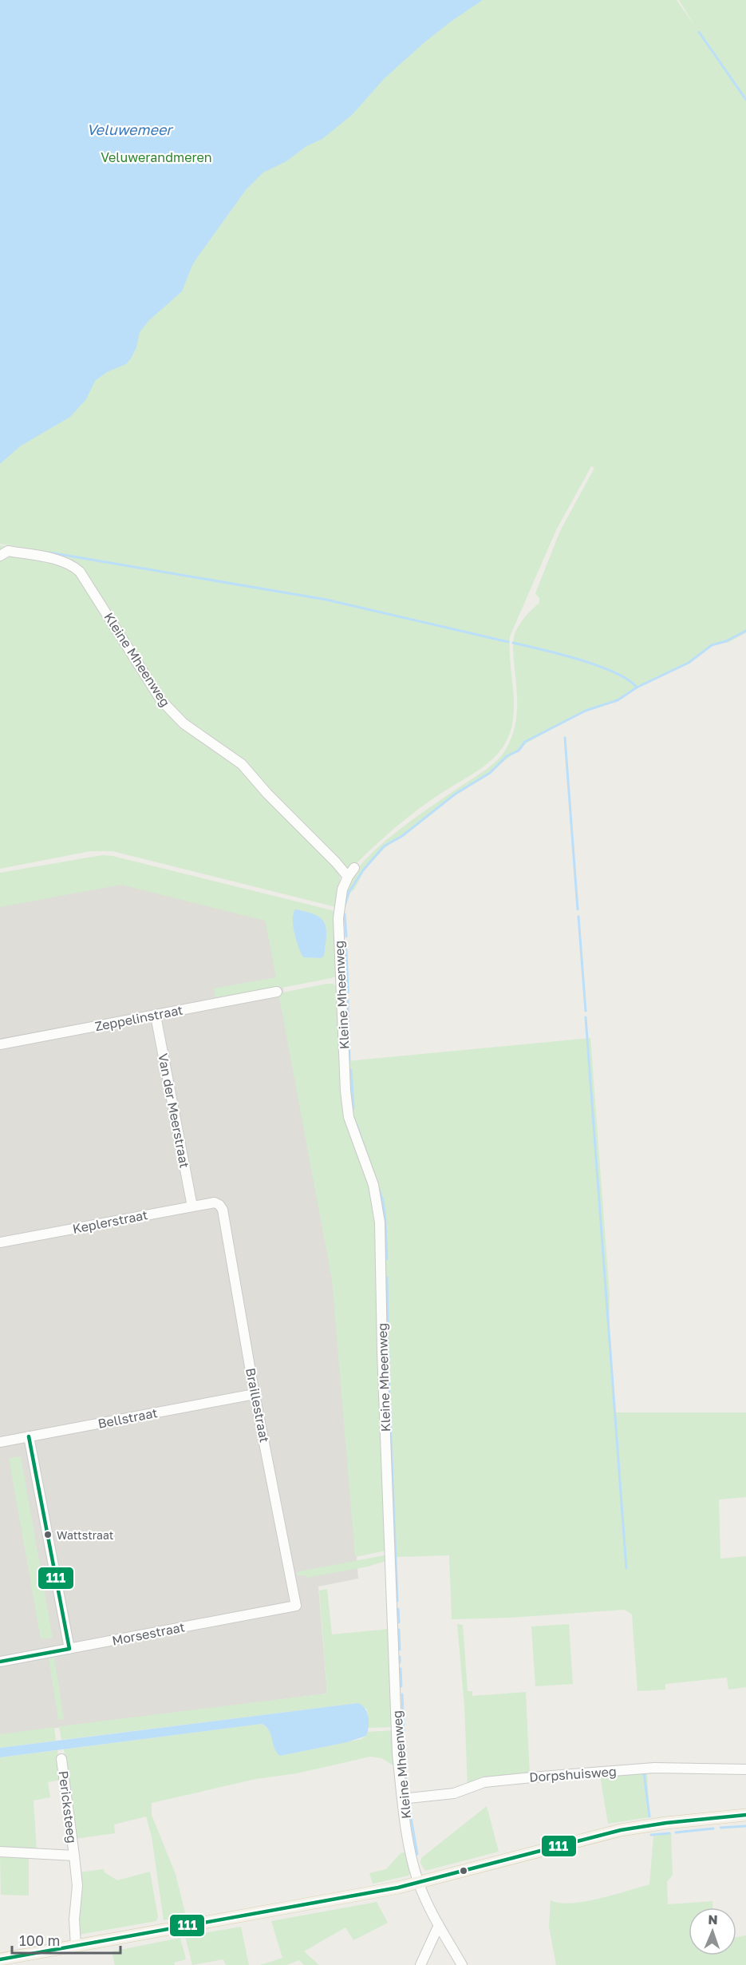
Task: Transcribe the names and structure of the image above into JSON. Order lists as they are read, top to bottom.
{
  "streets": {
    "street": [
      "Kleine Mheenweg",
      "Zeppelinstraat",
      "Van der Meerstraat",
      "Keplerstraat",
      "Braillestraat",
      "Bellstraat",
      "Morsestraat",
      "Dorpshuisweg",
      "Pericksteeg"
    ]
  },
  "crossings": [
    ["Kleine Mheenweg", "Dorpshuisweg"],
    ["Zeppelinstraat", "Van der Meerstraat"],
    ["Van der Meerstraat", "Keplerstraat"],
    ["Keplerstraat", "Braillestraat"],
    ["Braillestraat", "Bellstraat"],
    ["Braillestraat", "Morsestraat"]
  ],
  "water": ["Veluwemeer"],
  "parks": ["Veluwerandmeren"],
  "places": ["Wattstraat"],
  "lines": ["transit line 111"],
  "scale_bar": "100 m",
  "north": "top"
}
